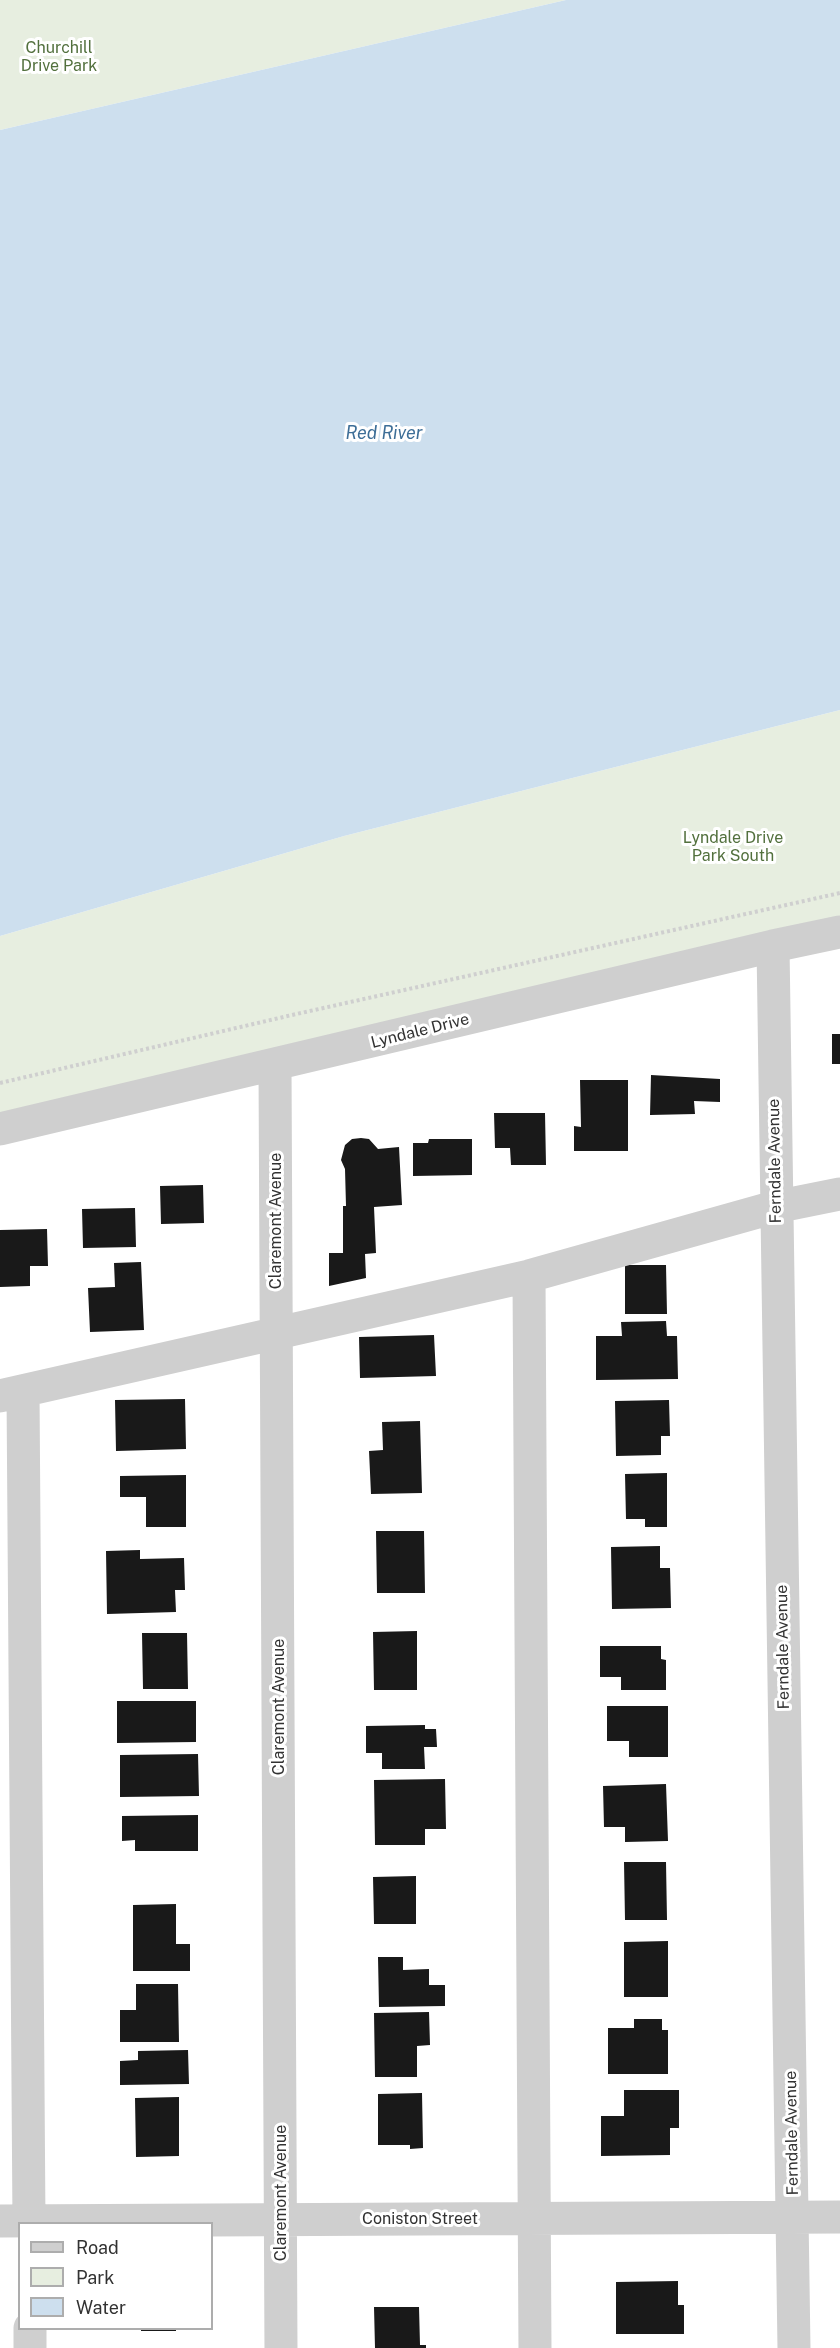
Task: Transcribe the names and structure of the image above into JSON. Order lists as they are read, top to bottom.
{
  "streets": {
    "street": [
      "Lyndale Drive",
      "Ferndale Avenue",
      "Claremont Avenue",
      "Coniston Street"
    ]
  },
  "crossings": [
    ["Lyndale Drive", "Ferndale Avenue"],
    ["Lyndale Drive", "Claremont Avenue"],
    ["Ferndale Avenue", "Coniston Street"],
    ["Claremont Avenue", "Coniston Street"]
  ],
  "water": ["Red River"],
  "parks": ["Churchill Drive Park", "Lyndale Drive Park South"],
  "legend": ["Road", "Park", "Water"]
}
